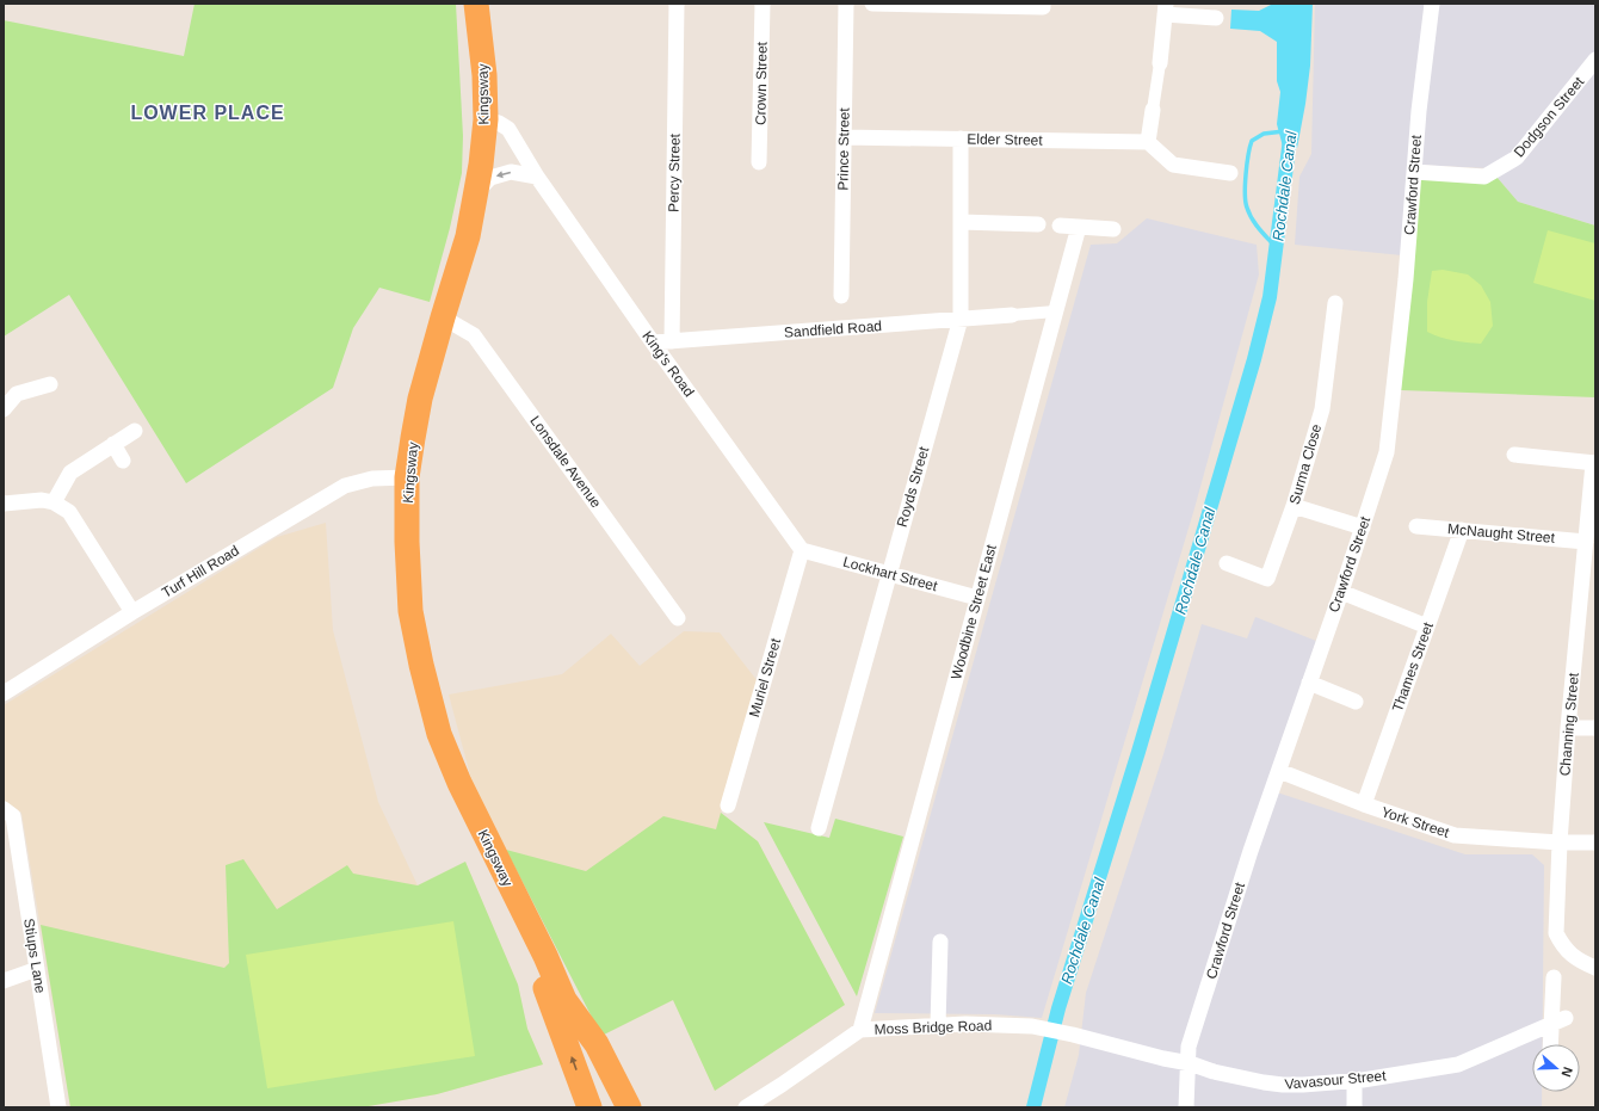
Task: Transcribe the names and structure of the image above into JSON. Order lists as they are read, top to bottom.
{
  "streets": {
    "highway": ["Kingsway"],
    "street": [
      "Crown Street",
      "Dodgson Street",
      "Elder Street",
      "Prince Street",
      "Percy Street",
      "Crawford Street",
      "Sandfield Road",
      "King's Road",
      "Lonsdale Avenue",
      "Surma Close",
      "Royds Street",
      "McNaught Street",
      "Turf Hill Road",
      "Lockhart Street",
      "Woodbine Street East",
      "Thames Street",
      "Muriel Street",
      "Channing Street",
      "York Street",
      "Stiups Lane",
      "Moss Bridge Road",
      "Vavasour Street"
    ]
  },
  "crossings": [
    ["Kingsway", "King's Road"],
    ["Kingsway", "Lonsdale Avenue"],
    ["Kingsway", "Turf Hill Road"],
    ["Dodgson Street", "Crawford Street"],
    ["Elder Street", "Prince Street"],
    ["Elder Street", "Royds Street"],
    ["Percy Street", "Sandfield Road"],
    ["Crawford Street", "York Street"],
    ["Crawford Street", "Vavasour Street"],
    ["Sandfield Road", "King's Road"],
    ["Sandfield Road", "Royds Street"],
    ["King's Road", "Lockhart Street"],
    ["King's Road", "Muriel Street"],
    ["Royds Street", "Lockhart Street"],
    ["McNaught Street", "Thames Street"],
    ["McNaught Street", "Channing Street"],
    ["Lockhart Street", "Woodbine Street East"],
    ["Lockhart Street", "Muriel Street"],
    ["Woodbine Street East", "Moss Bridge Road"],
    ["Thames Street", "York Street"],
    ["Channing Street", "York Street"],
    ["Moss Bridge Road", "Vavasour Street"]
  ],
  "districts": ["LOWER PLACE"],
  "water": ["Rochdale Canal"],
  "north": "right"
}
